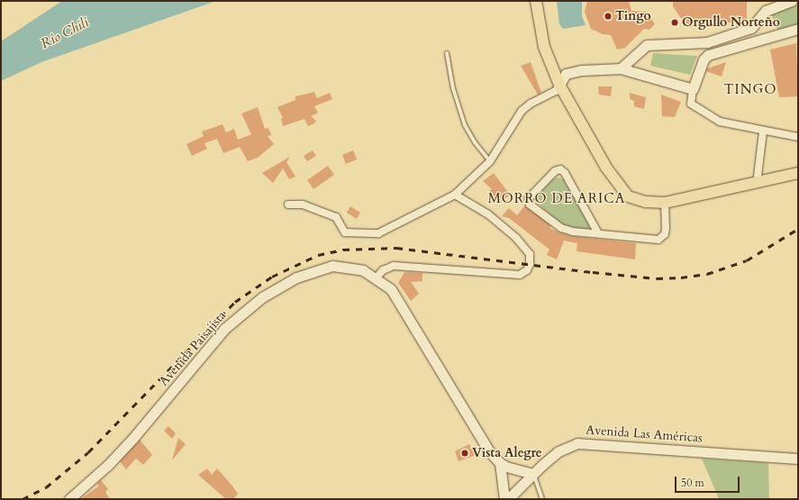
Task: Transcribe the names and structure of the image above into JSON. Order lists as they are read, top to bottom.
{
  "streets": {
    "main road": ["Avenida Paisajista", "Avenida Las Américas"]
  },
  "crossings": [
    ["Avenida Paisajista", "Avenida Las Américas"]
  ],
  "districts": ["TINGO", "MORRO DE ARICA"],
  "water": ["Río Chili"],
  "places": ["Tingo", "Orgullo Norteño", "Vista Alegre"],
  "scale_bar": "50 m"
}
